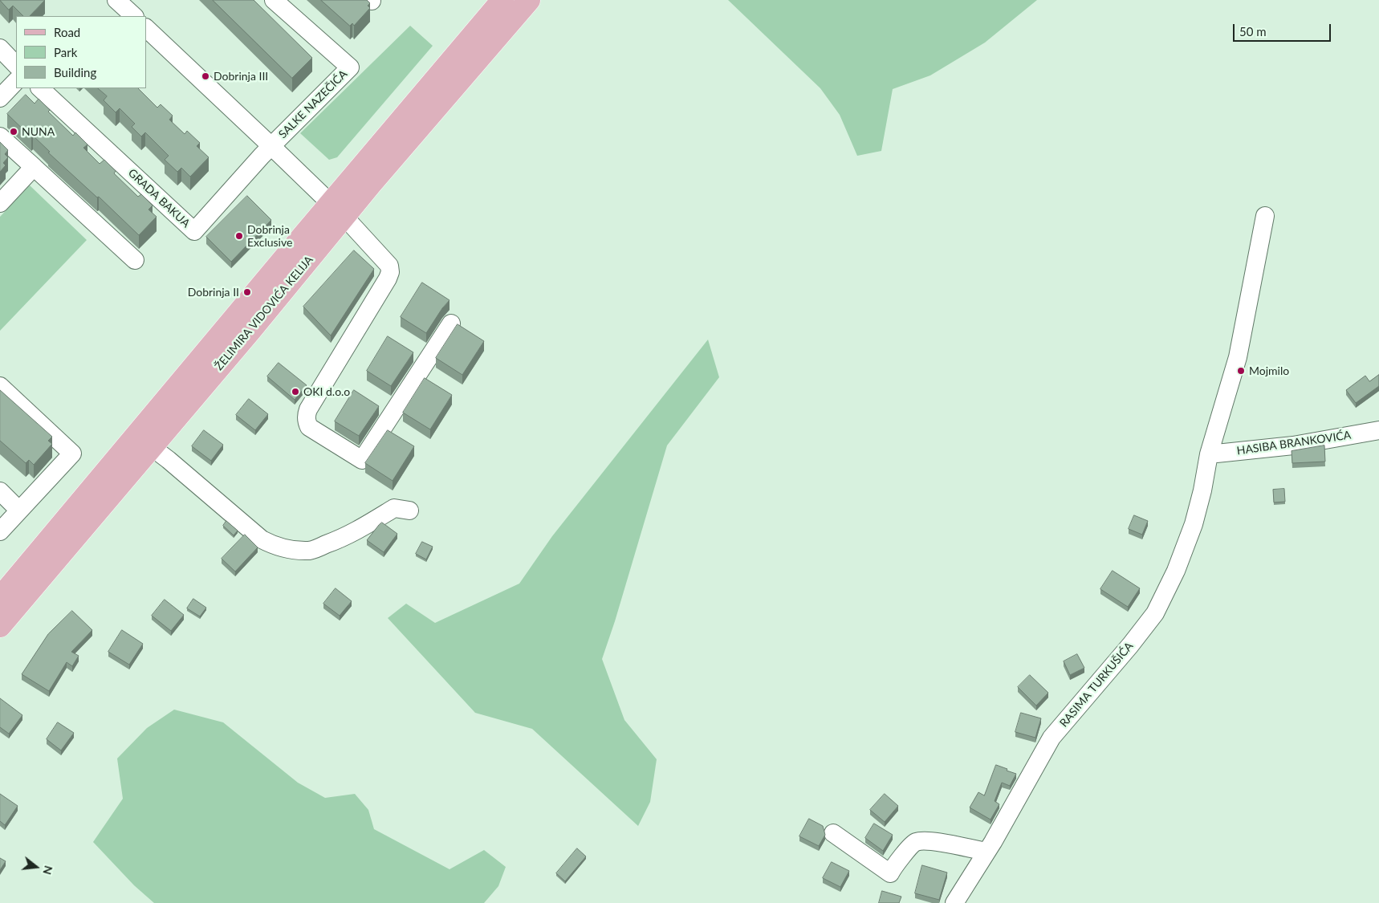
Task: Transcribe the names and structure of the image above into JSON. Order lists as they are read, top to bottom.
{
  "streets": {
    "main road": ["ŽELIMIRA VIDOVIĆA KELIJA"],
    "street": [
      "SALKE NAZEČIĆA",
      "GRADA BAKUA",
      "HASIBA BRANKOVIĆA",
      "RASIMA TURKUŠIĆA"
    ]
  },
  "crossings": [
    ["SALKE NAZEČIĆA", "GRADA BAKUA"],
    ["HASIBA BRANKOVIĆA", "RASIMA TURKUŠIĆA"]
  ],
  "places": [
    "Dobrinja III",
    "NUNA",
    "Dobrinja Exclusive",
    "Dobrinja II",
    "Mojmilo",
    "OKI d.o.o"
  ],
  "legend": ["Road", "Park", "Building"],
  "scale_bar": "50 m",
  "north": "right"
}
